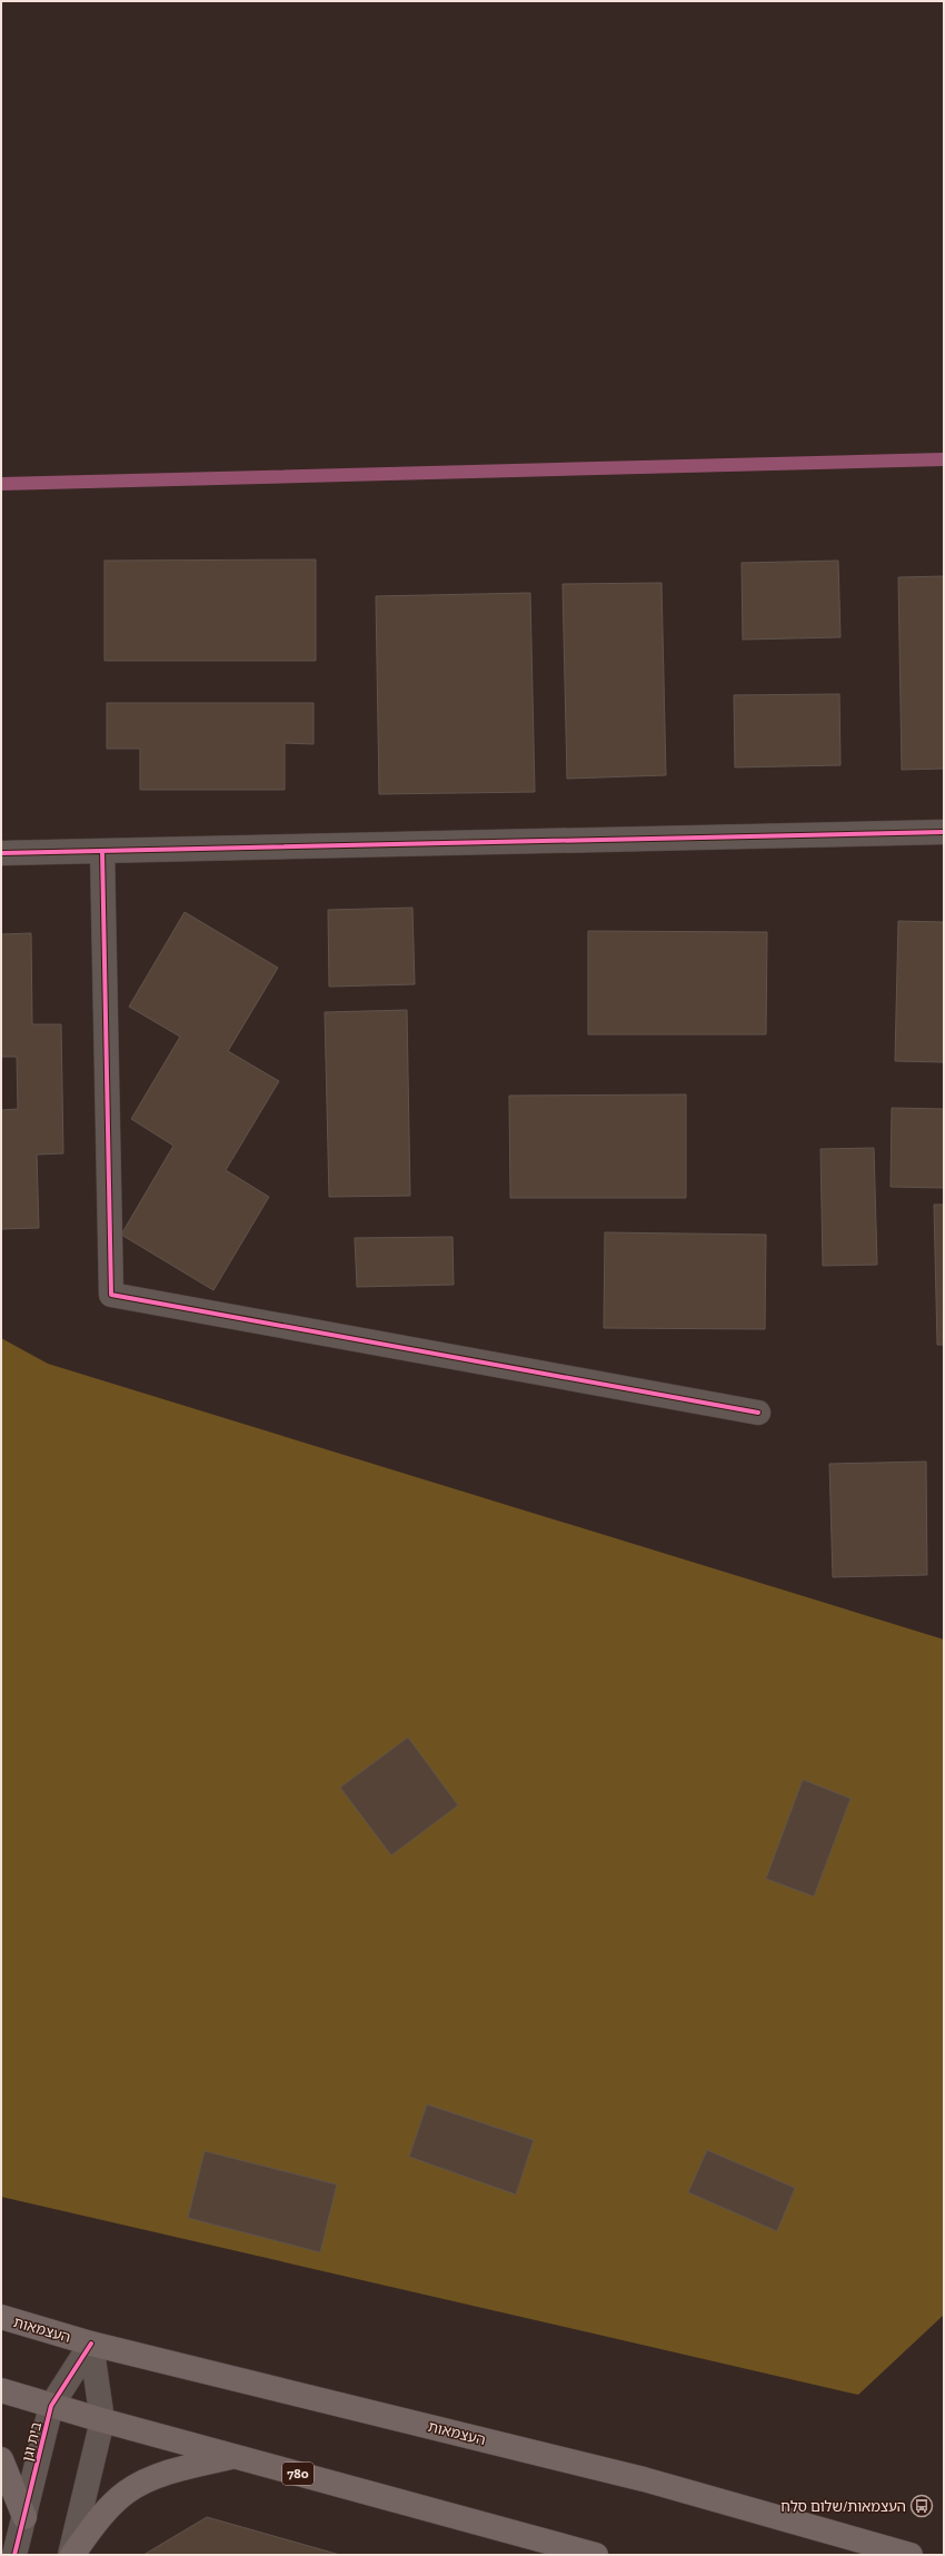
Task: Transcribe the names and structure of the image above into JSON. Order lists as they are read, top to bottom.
{
  "streets": {
    "main road": ["העצמאות", "780"],
    "street": ["בית וגן"]
  },
  "crossings": [
    ["העצמאות", "בית וגן"],
    ["בית וגן", "780"]
  ],
  "places": {
    "bus stop": ["העצמאות/שלום סלח"]
  }
}
